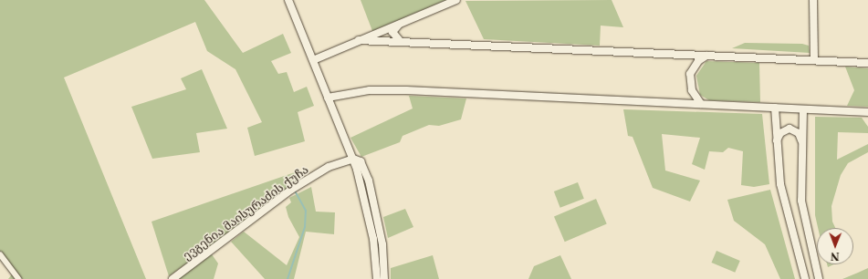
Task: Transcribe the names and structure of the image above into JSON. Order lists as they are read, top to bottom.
{
  "streets": {
    "main road": ["ევგენია მაისურაძის ქუჩა"]
  },
  "north": "bottom"
}
